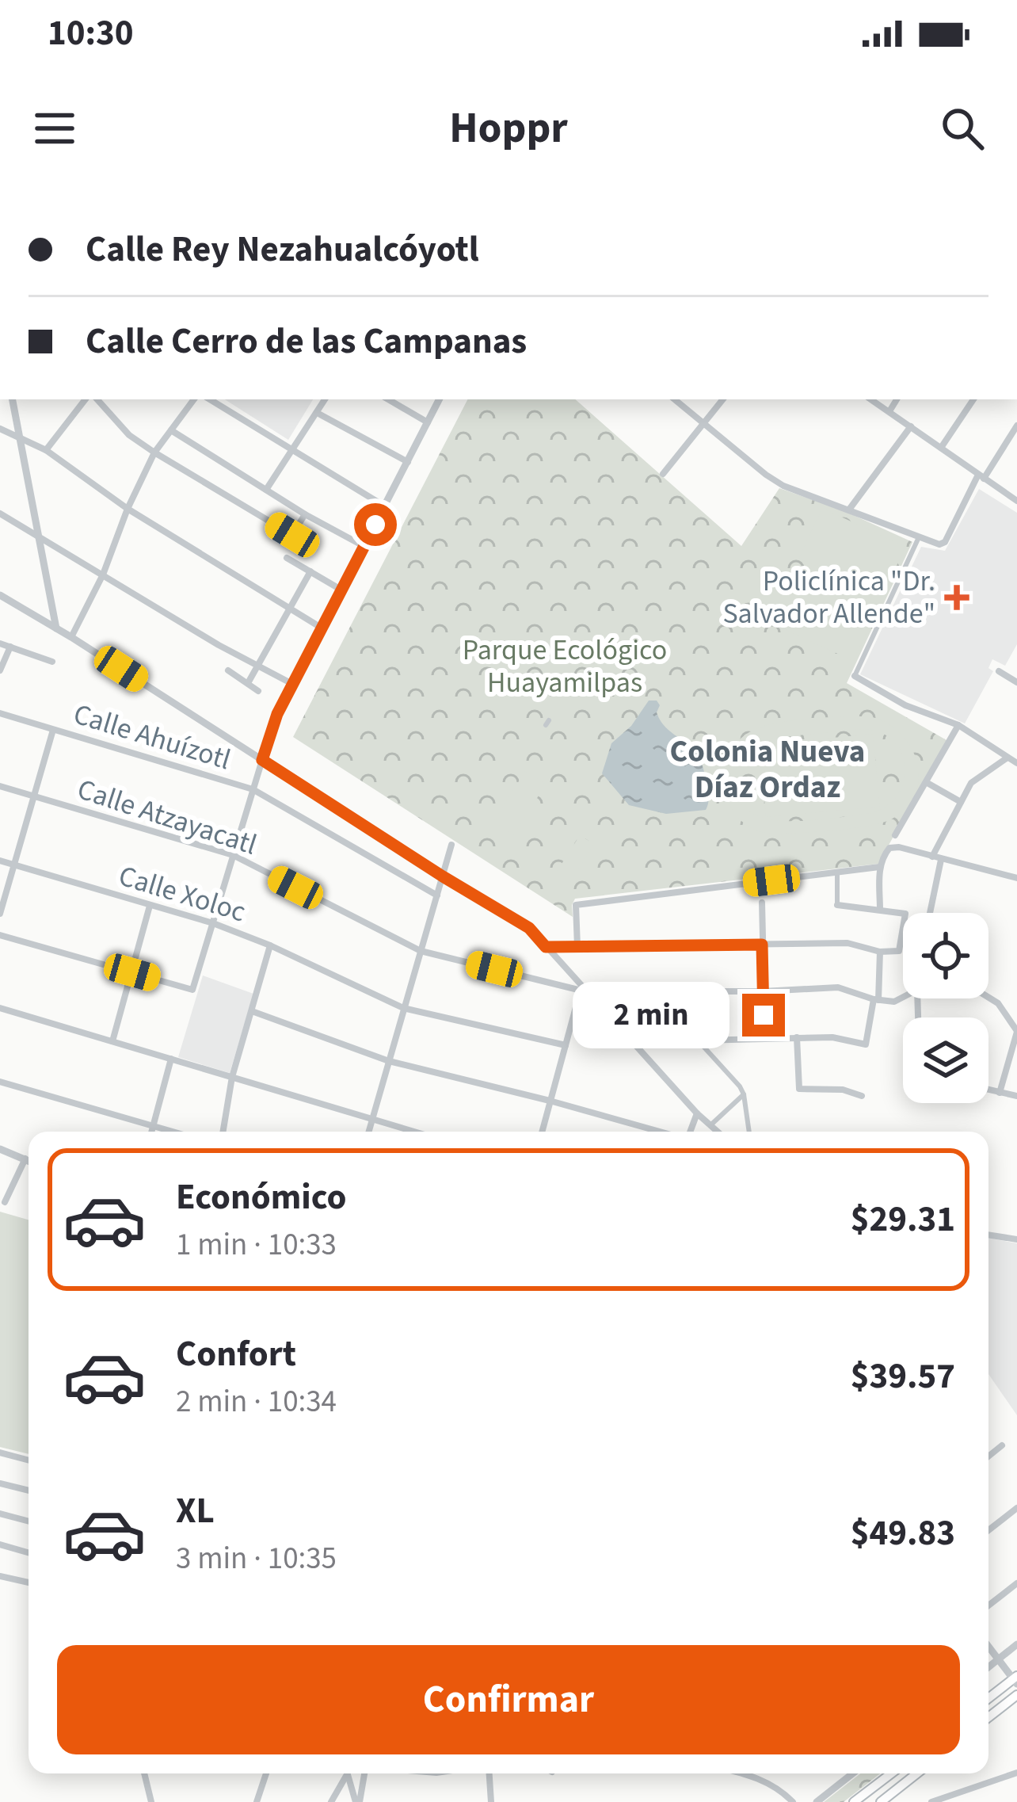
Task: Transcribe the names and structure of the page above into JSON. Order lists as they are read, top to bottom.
{
  "streets": {
    "street": ["Calle Ahuízotl", "Calle Atzayacatl", "Calle Xoloc"]
  },
  "districts": ["Colonia Nueva Díaz Ordaz"],
  "parks": ["Parque Ecológico Huayamilpas"],
  "places": {
    "health": ["Policlínica \"Dr. Salvador Allende\""]
  },
  "page": {
    "status": "10:30",
    "header": "Hoppr",
    "banner": ["Calle Rey Nezahualcóyotl", "Calle Cerro de las Campanas"],
    "bubble": "2 min",
    "list": [
      {
        "name": "Económico",
        "note": "1 min · 10:33",
        "value": "$29.31"
      },
      {
        "name": "Confort",
        "note": "2 min · 10:34",
        "value": "$39.57"
      },
      {
        "name": "XL",
        "note": "3 min · 10:35",
        "value": "$49.83"
      }
    ],
    "buttons": "Confirmar"
  }
}
